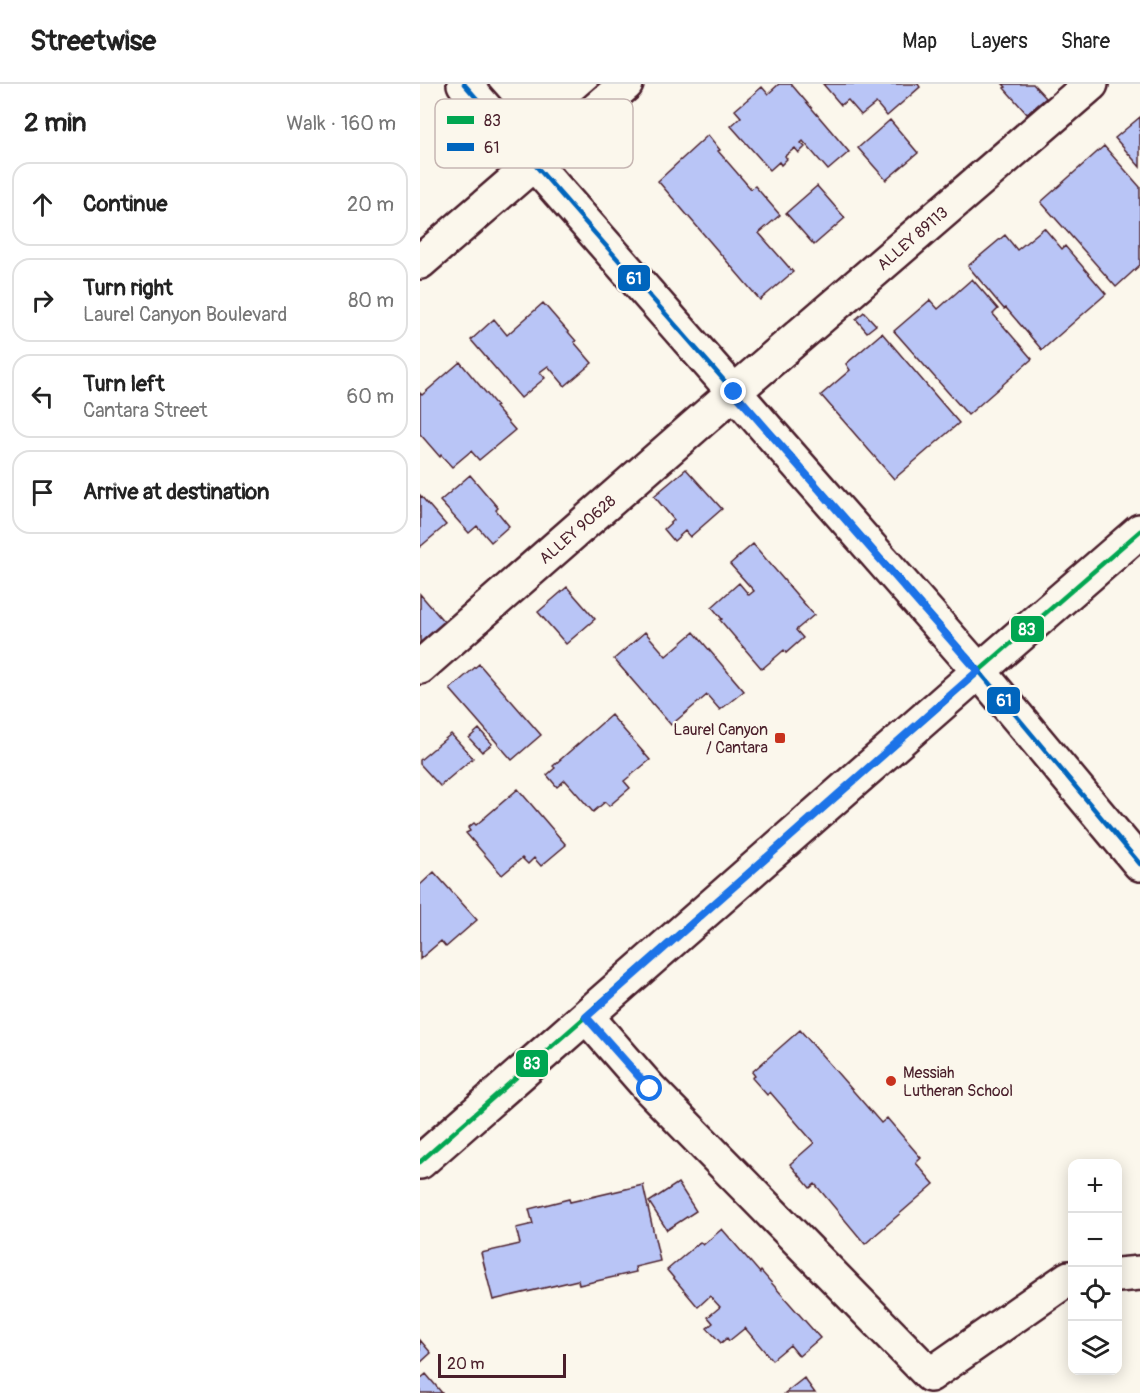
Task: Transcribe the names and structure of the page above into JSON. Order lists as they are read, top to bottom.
{
  "streets": {
    "street": ["ALLEY 89113", "ALLEY 90628"]
  },
  "crossings": [
    ["ALLEY 89113", "ALLEY 90628"]
  ],
  "places": {
    "transit": ["Laurel Canyon / Cantara"],
    "other": ["Messiah Lutheran School"]
  },
  "lines": ["transit line 61", "transit line 83"],
  "legend": ["83", "61"],
  "scale_bar": "20 m",
  "page": {
    "header": "Streetwise",
    "nav": ["Map", "Layers", "Share"],
    "heading": ["2 min", "Walk · 160 m"],
    "list": [
      ["Continue", "20 m"],
      ["Turn right", "Laurel Canyon Boulevard", "80 m"],
      ["Turn left", "Cantara Street", "60 m"],
      "Arrive at destination"
    ],
    "map_buttons": ["+", "−"],
    "scale": "20 m"
  }
}
